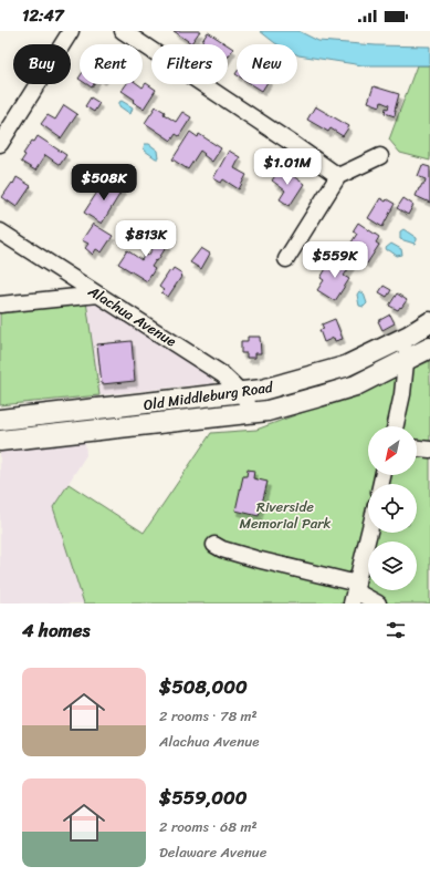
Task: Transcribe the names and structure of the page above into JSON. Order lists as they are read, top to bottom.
{
  "streets": {
    "main road": ["Old Middleburg Road"],
    "street": ["Alachua Avenue"]
  },
  "crossings": [
    ["Alachua Avenue", "Old Middleburg Road"]
  ],
  "parks": ["Riverside Memorial Park"],
  "north": "bottom left",
  "page": {
    "status": "12:47",
    "chip": [
      "Buy",
      "Rent",
      "Filters",
      "New"
    ],
    "price": [
      "$1.01M",
      "$508K",
      "$813K",
      "$559K"
    ],
    "heading": "4 homes",
    "list": [
      {
        "name": "$508,000",
        "note": "2 rooms · 78 m² · Alachua Avenue"
      },
      {
        "name": "$559,000",
        "note": "2 rooms · 68 m² · Delaware Avenue"
      }
    ]
  }
}
